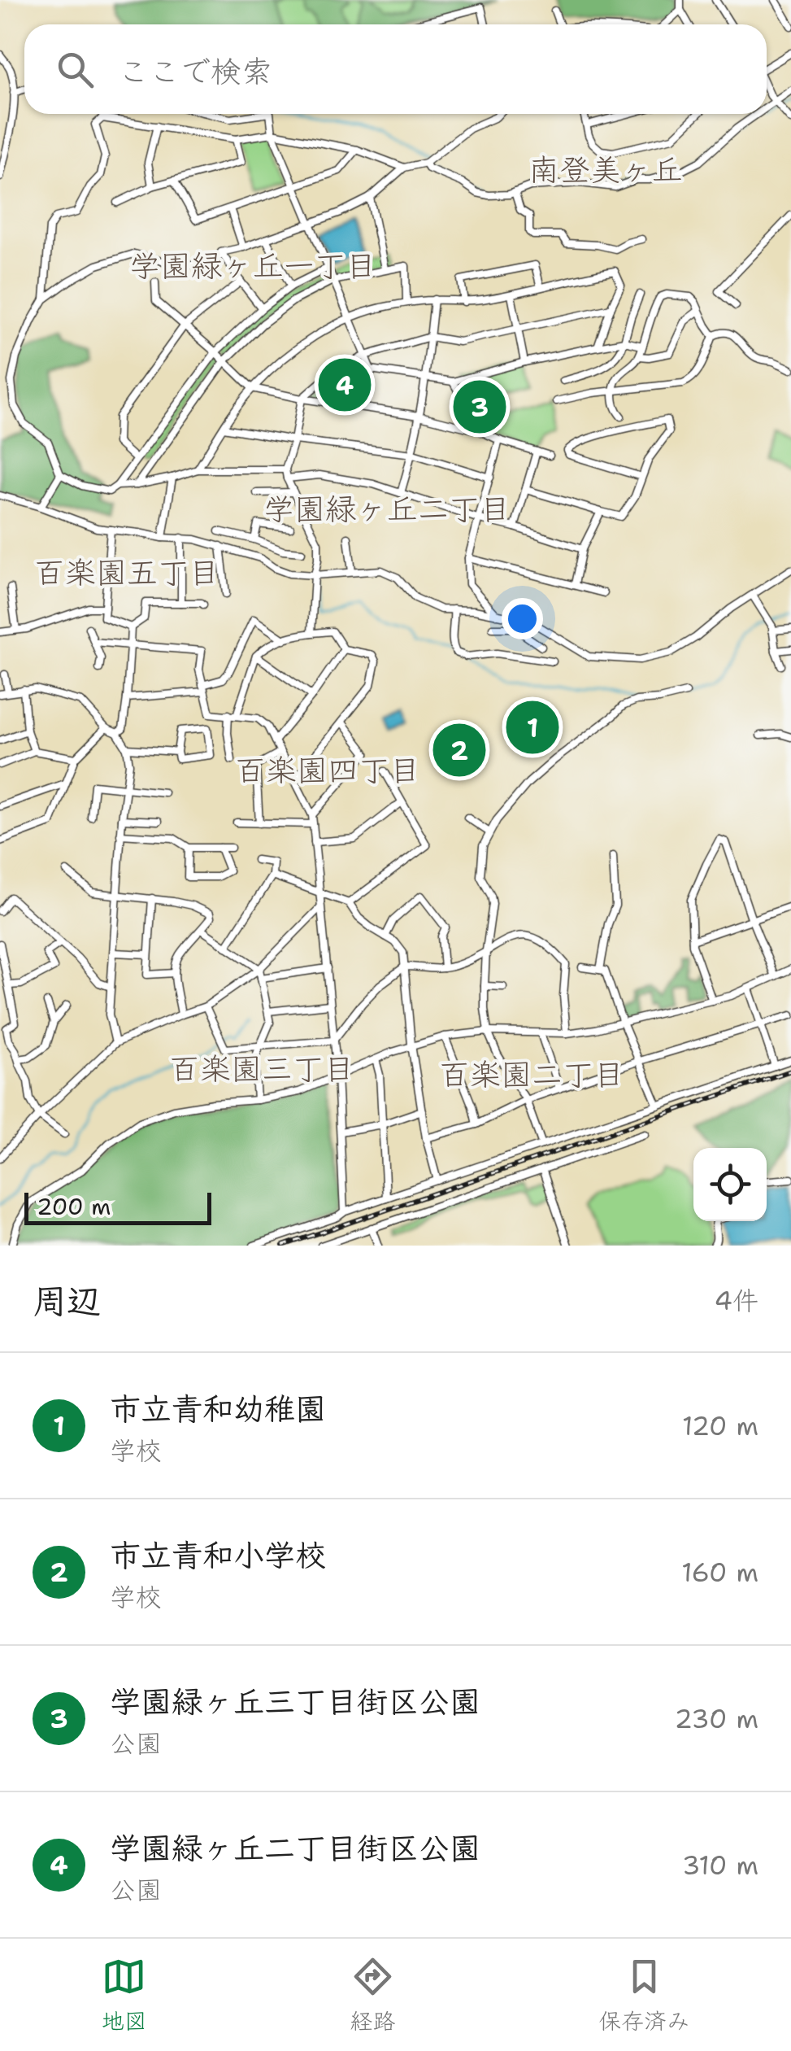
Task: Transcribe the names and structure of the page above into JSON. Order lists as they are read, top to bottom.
{
  "districts": [
    "南登美ヶ丘",
    "学園緑ヶ丘一丁目",
    "学園緑ヶ丘二丁目",
    "百楽園五丁目",
    "百楽園四丁目",
    "百楽園三丁目",
    "百楽園二丁目"
  ],
  "scale_bar": "200 m",
  "page": {
    "search": "ここで検索",
    "pins": [
      "4",
      "3",
      "1",
      "2"
    ],
    "scale": "200 m",
    "heading": ["周辺", "4件"],
    "list": [
      {
        "mark": "1",
        "name": "市立青和幼稚園",
        "note": "学校",
        "value": "120 m"
      },
      {
        "mark": "2",
        "name": "市立青和小学校",
        "note": "学校",
        "value": "160 m"
      },
      {
        "mark": "3",
        "name": "学園緑ヶ丘三丁目街区公園",
        "note": "公園",
        "value": "230 m"
      },
      {
        "mark": "4",
        "name": "学園緑ヶ丘二丁目街区公園",
        "note": "公園",
        "value": "310 m"
      }
    ],
    "nav": ["地図", "経路", "保存済み"]
  }
}
